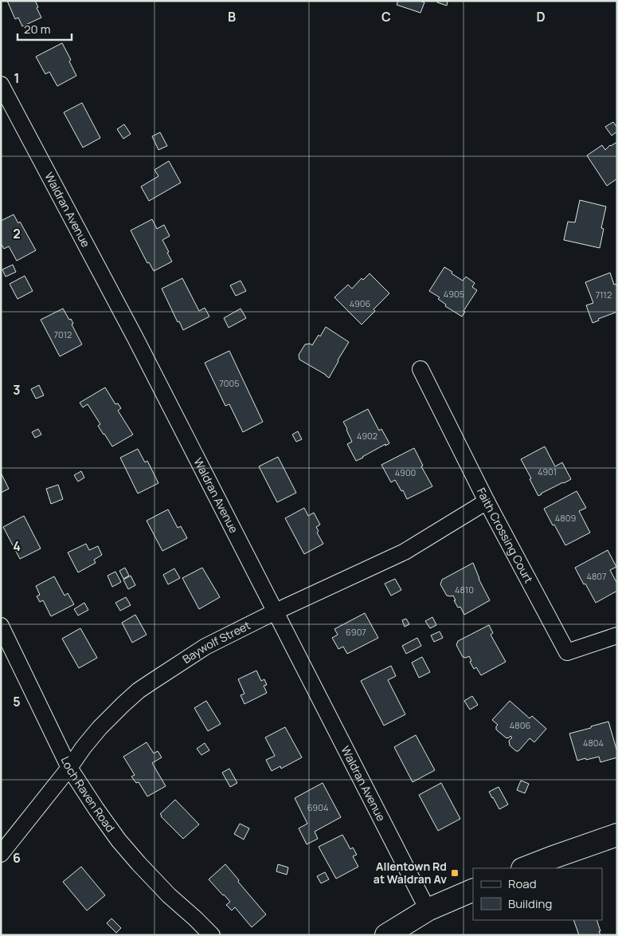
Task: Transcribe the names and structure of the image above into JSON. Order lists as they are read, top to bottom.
{
  "streets": {
    "street": [
      "Waldran Avenue",
      "Faith Crossing Court",
      "Baywolf Street",
      "Loch Raven Road"
    ]
  },
  "crossings": [
    ["Waldran Avenue", "Baywolf Street"],
    ["Faith Crossing Court", "Baywolf Street"],
    ["Baywolf Street", "Loch Raven Road"]
  ],
  "places": {
    "transit": ["Allentown Rd at Waldran Av"]
  },
  "house_numbers": [
    "4905",
    "7112",
    "4906",
    "7012",
    "7005",
    "4902",
    "4901",
    "4900",
    "4809",
    "4807",
    "4810",
    "6907",
    "4806",
    "4804",
    "6904"
  ],
  "legend": ["Road", "Building"],
  "scale_bar": "20 m",
  "grid": {
    "columns": ["B", "C", "D"],
    "rows": [
      "1",
      "2",
      "3",
      "4",
      "5",
      "6"
    ]
  }
}
